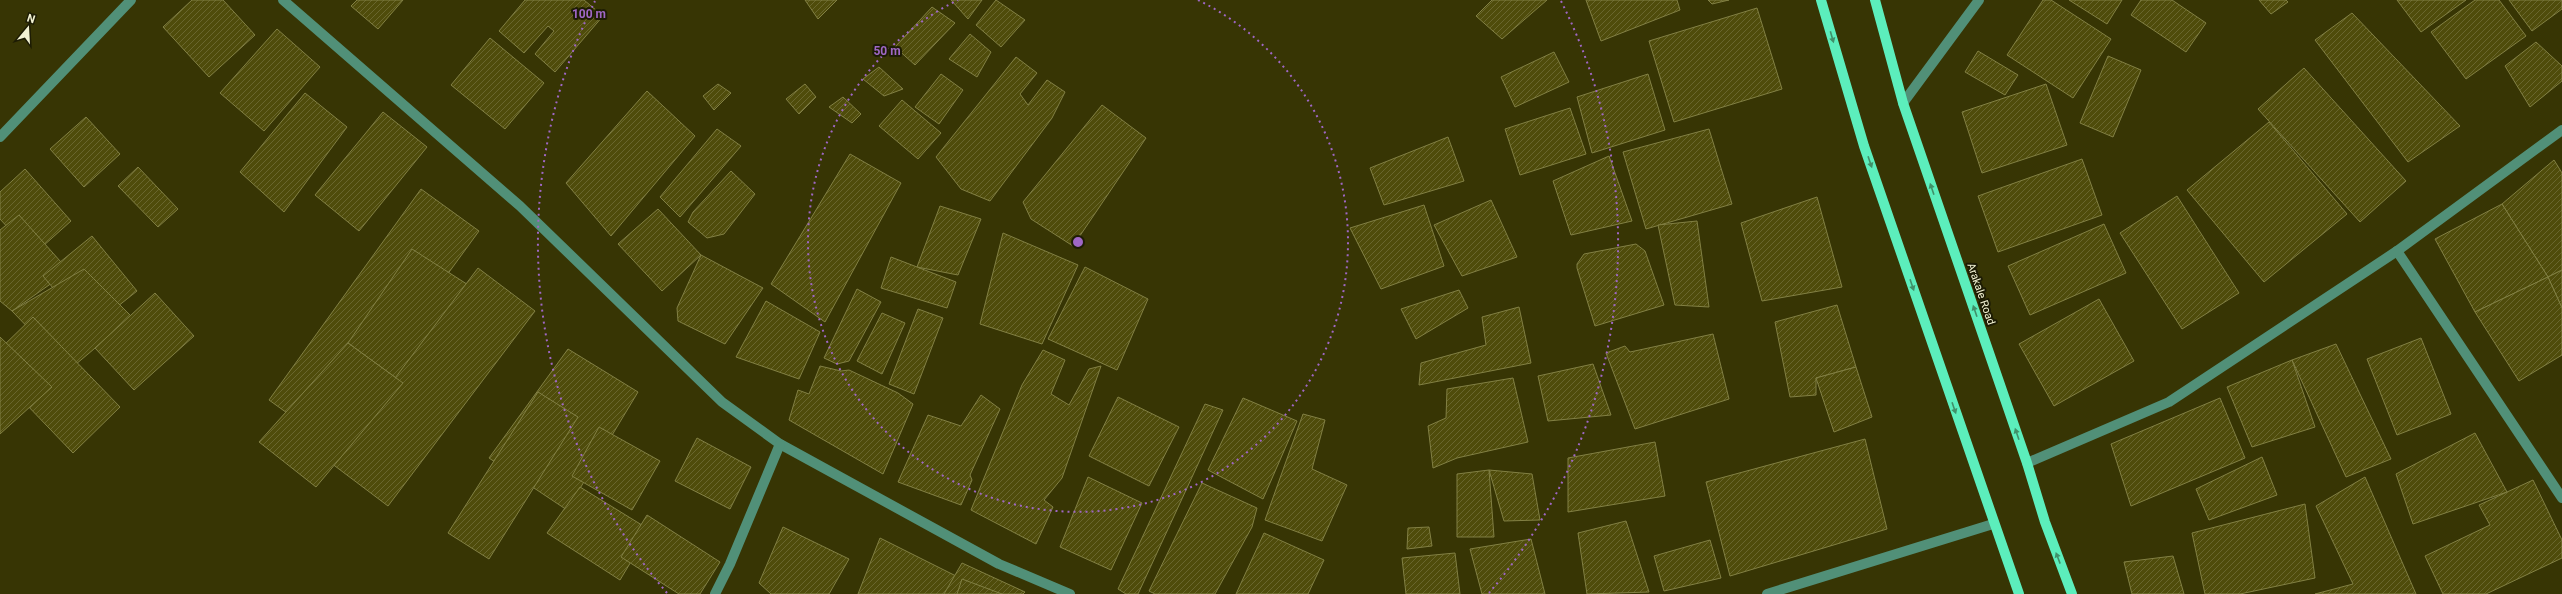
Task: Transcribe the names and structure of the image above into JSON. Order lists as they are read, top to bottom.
{
  "streets": {
    "main road": ["Arakale Road"]
  },
  "north": "top",
  "rings": ["100 m", "50 m"]
}
